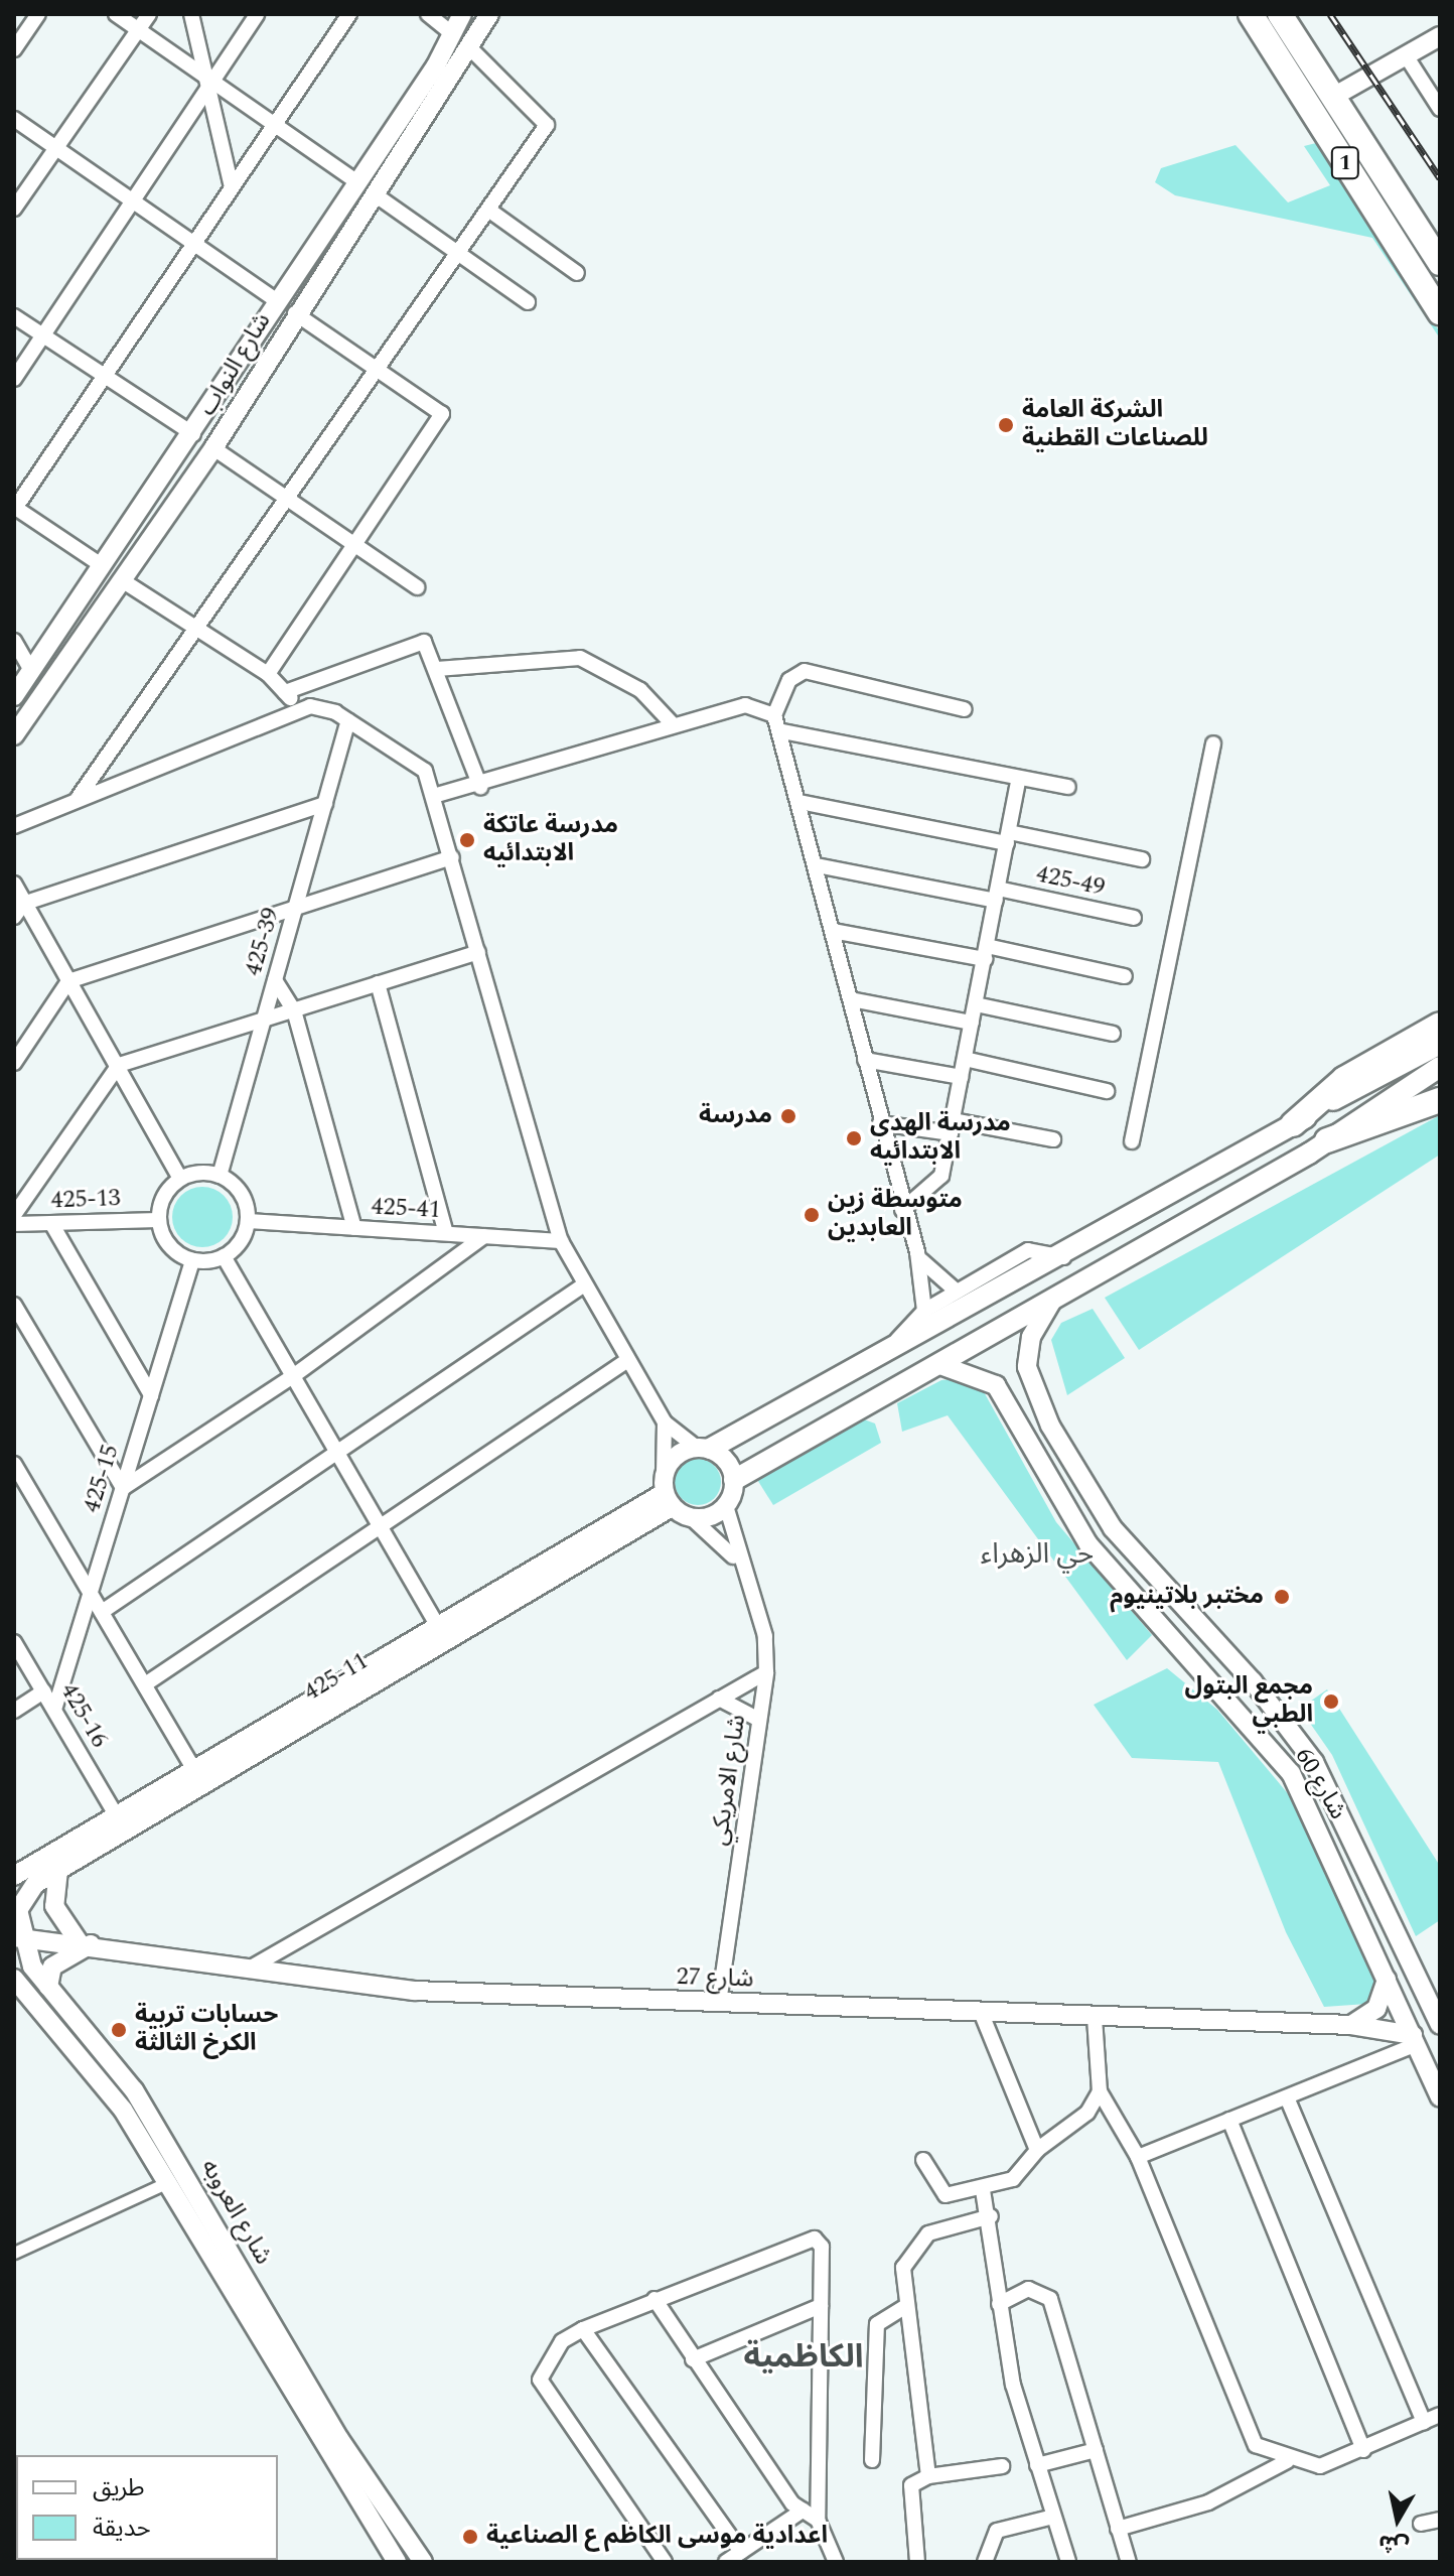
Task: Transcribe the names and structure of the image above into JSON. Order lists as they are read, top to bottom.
{
  "streets": {
    "highway": ["1"],
    "street": [
      "شارع النواب",
      "425-49",
      "425-39",
      "425-13",
      "425-41",
      "425-15",
      "425-11",
      "425-16",
      "شارع الامريكي",
      "شارع 60",
      "شارع 27",
      "شارع العروبه"
    ]
  },
  "crossings": [
    ["425-39", "425-13"],
    ["425-39", "425-41"],
    ["425-39", "425-15"],
    ["425-13", "425-41"],
    ["425-13", "425-15"],
    ["425-41", "425-15"],
    ["425-15", "425-16"],
    ["425-11", "425-16"],
    ["425-11", "شارع الامريكي"],
    ["شارع الامريكي", "شارع 27"],
    ["شارع 60", "شارع 27"],
    ["شارع 27", "شارع العروبه"]
  ],
  "districts": ["حي الزهراء", "الكاظمية"],
  "places": [
    "الشركة العامة للصناعات القطنية",
    "مدرسة عاتكة الابتدائيه",
    "مدرسة",
    "مدرسة الهدى الابتدائيه",
    "متوسطة زين العابدين",
    "مختبر بلاتينيوم",
    "مجمع البتول الطبي",
    "حسابات تربية الكرخ الثالثة",
    "اعدادية موسى الكاظم ع الصناعية"
  ],
  "legend": ["طريق", "حديقة"],
  "north": "bottom"
}
